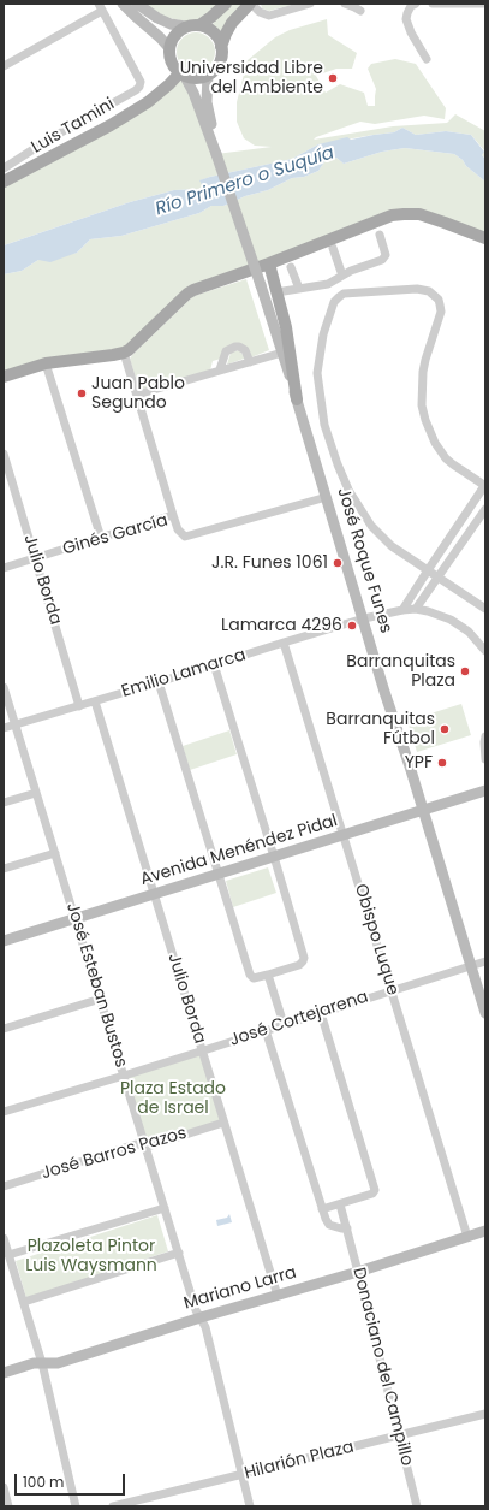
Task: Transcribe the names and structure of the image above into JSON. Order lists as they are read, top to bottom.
{
  "streets": {
    "main road": ["José Roque Funes", "Avenida Menéndez Pidal", "Mariano Larra"],
    "street": [
      "Luis Tamini",
      "Ginés García",
      "Julio Borda",
      "Emilio Lamarca",
      "Obispo Luque",
      "José Esteban Bustos",
      "José Cortejarena",
      "José Barros Pazos",
      "Donaciano del Campillo",
      "Hilarión Plaza"
    ]
  },
  "crossings": [
    ["Ginés García", "José Roque Funes"],
    ["Ginés García", "Julio Borda"],
    ["José Roque Funes", "Emilio Lamarca"],
    ["José Roque Funes", "Avenida Menéndez Pidal"],
    ["José Roque Funes", "José Cortejarena"],
    ["Julio Borda", "Emilio Lamarca"],
    ["Julio Borda", "Avenida Menéndez Pidal"],
    ["Julio Borda", "José Cortejarena"],
    ["Julio Borda", "José Barros Pazos"],
    ["Julio Borda", "Mariano Larra"],
    ["Emilio Lamarca", "Obispo Luque"],
    ["Emilio Lamarca", "José Esteban Bustos"],
    ["Avenida Menéndez Pidal", "Obispo Luque"],
    ["Avenida Menéndez Pidal", "José Esteban Bustos"],
    ["Obispo Luque", "José Cortejarena"],
    ["Obispo Luque", "Mariano Larra"],
    ["José Esteban Bustos", "José Cortejarena"],
    ["José Esteban Bustos", "José Barros Pazos"],
    ["José Esteban Bustos", "Mariano Larra"],
    ["José Esteban Bustos", "Hilarión Plaza"],
    ["Mariano Larra", "Donaciano del Campillo"],
    ["Donaciano del Campillo", "Hilarión Plaza"]
  ],
  "water": ["Río Primero o Suquía"],
  "parks": ["Plaza Estado de Israel", "Plazoleta Pintor Luis Waysmann"],
  "places": [
    "Universidad Libre del Ambiente",
    "Juan Pablo Segundo",
    "J.R. Funes 1061",
    "Lamarca 4296",
    "Barranquitas Plaza",
    "Barranquitas Fútbol",
    "YPF"
  ],
  "scale_bar": "100 m"
}
